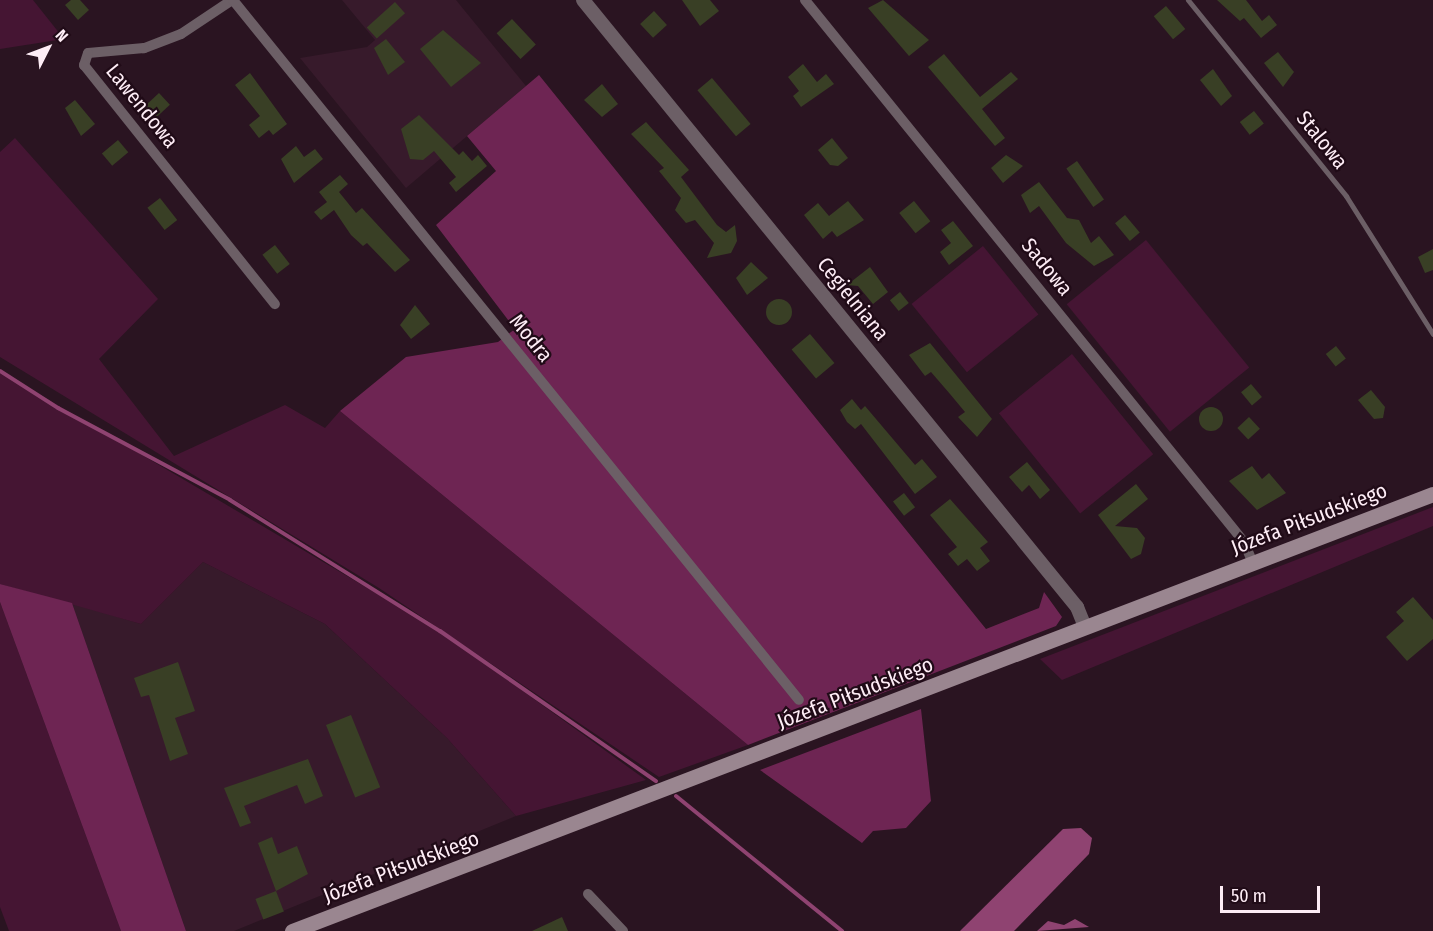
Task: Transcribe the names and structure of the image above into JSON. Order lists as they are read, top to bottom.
{
  "streets": {
    "main road": ["Józefa Piłsudskiego"],
    "street": [
      "Lawendowa",
      "Sadowa",
      "Cegielniana",
      "Modra"
    ],
    "lane": ["Stalowa"]
  },
  "crossings": [
    ["Lawendowa", "Modra"],
    ["Sadowa", "Józefa Piłsudskiego"],
    ["Cegielniana", "Józefa Piłsudskiego"]
  ],
  "scale_bar": "50 m",
  "north": "top right"
}
